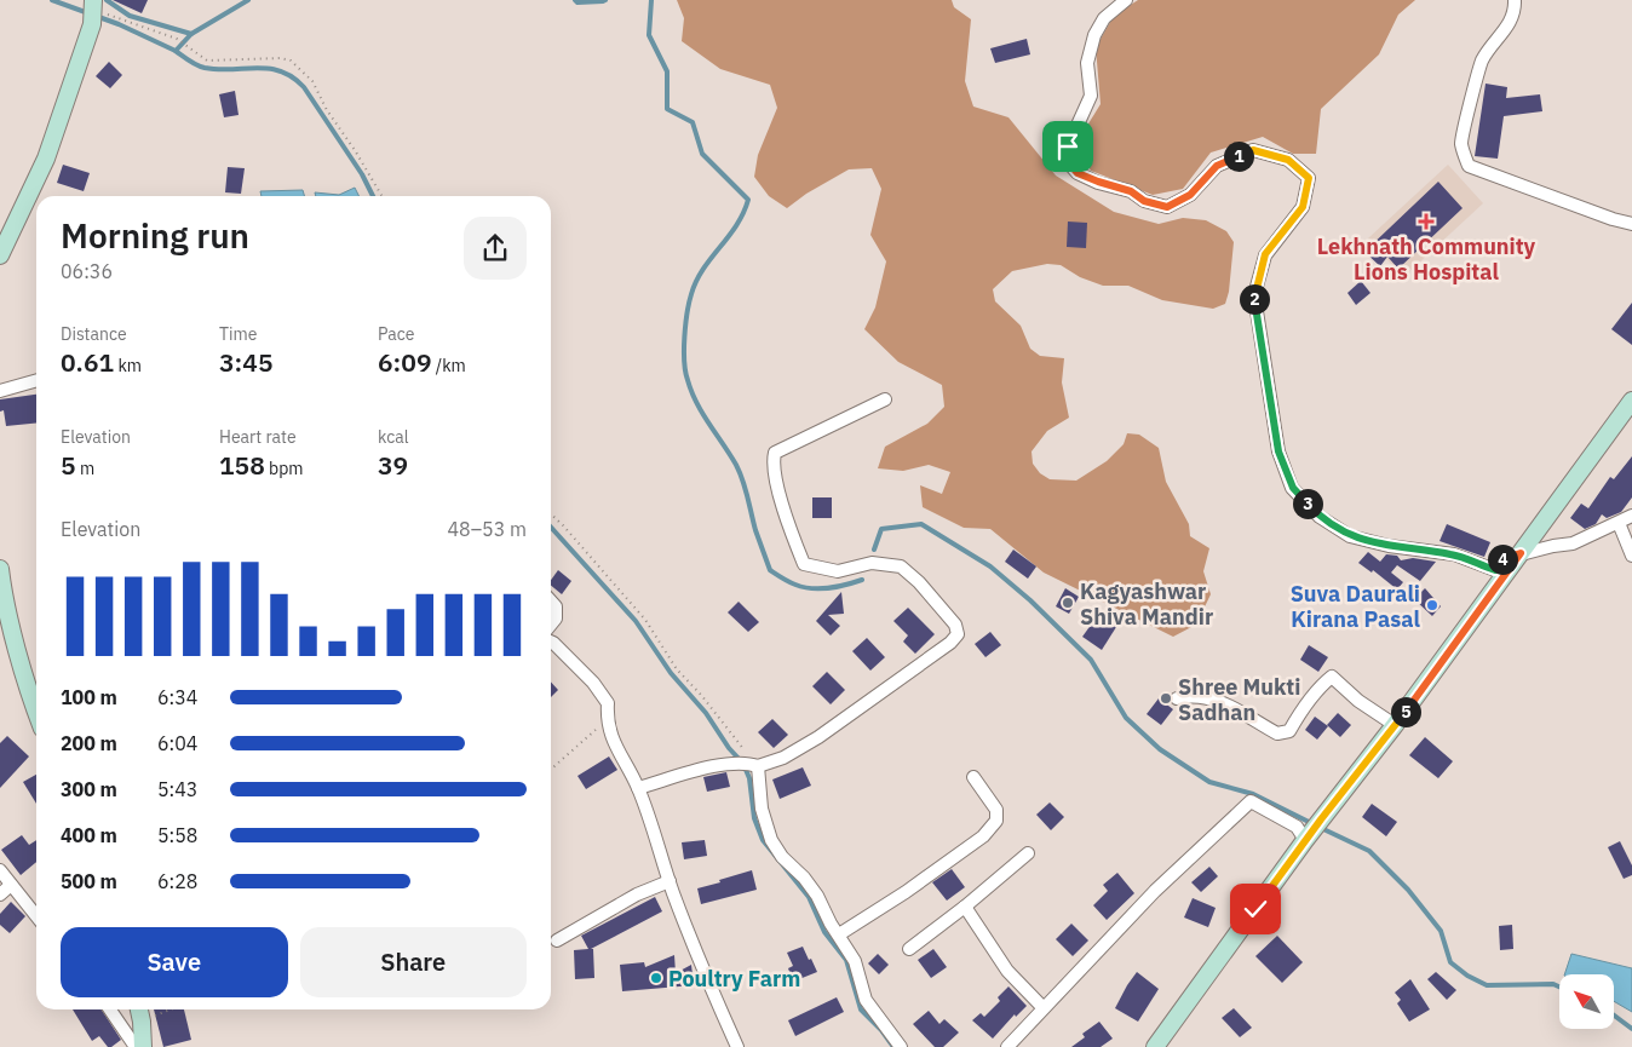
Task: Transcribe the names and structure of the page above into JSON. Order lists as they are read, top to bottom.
{
  "places": {
    "health": ["Lekhnath Community Lions Hospital"],
    "other": [
      "Kagyashwar Shiva Mandir",
      "Suva Daurali Kirana Pasal",
      "Shree Mukti Sadhan",
      "Poultry Farm"
    ]
  },
  "north": "top left",
  "page": {
    "pins": [
      "1",
      "2",
      "3",
      "4",
      "5"
    ],
    "heading": ["Morning run", "06:36"],
    "stats": [
      ["Distance", "0.61 km"],
      ["Time", "3:45"],
      ["Pace", "6:09 /km"],
      ["Elevation", "5 m"],
      ["Heart rate", "158 bpm"],
      ["kcal", "39"]
    ],
    "chart": ["Elevation", "48–53 m"],
    "list": [
      {
        "name": "100 m",
        "note": "6:34"
      },
      {
        "name": "200 m",
        "note": "6:04"
      },
      {
        "name": "300 m",
        "note": "5:43"
      },
      {
        "name": "400 m",
        "note": "5:58"
      },
      {
        "name": "500 m",
        "note": "6:28"
      }
    ],
    "buttons": ["Save", "Share"]
  }
}
